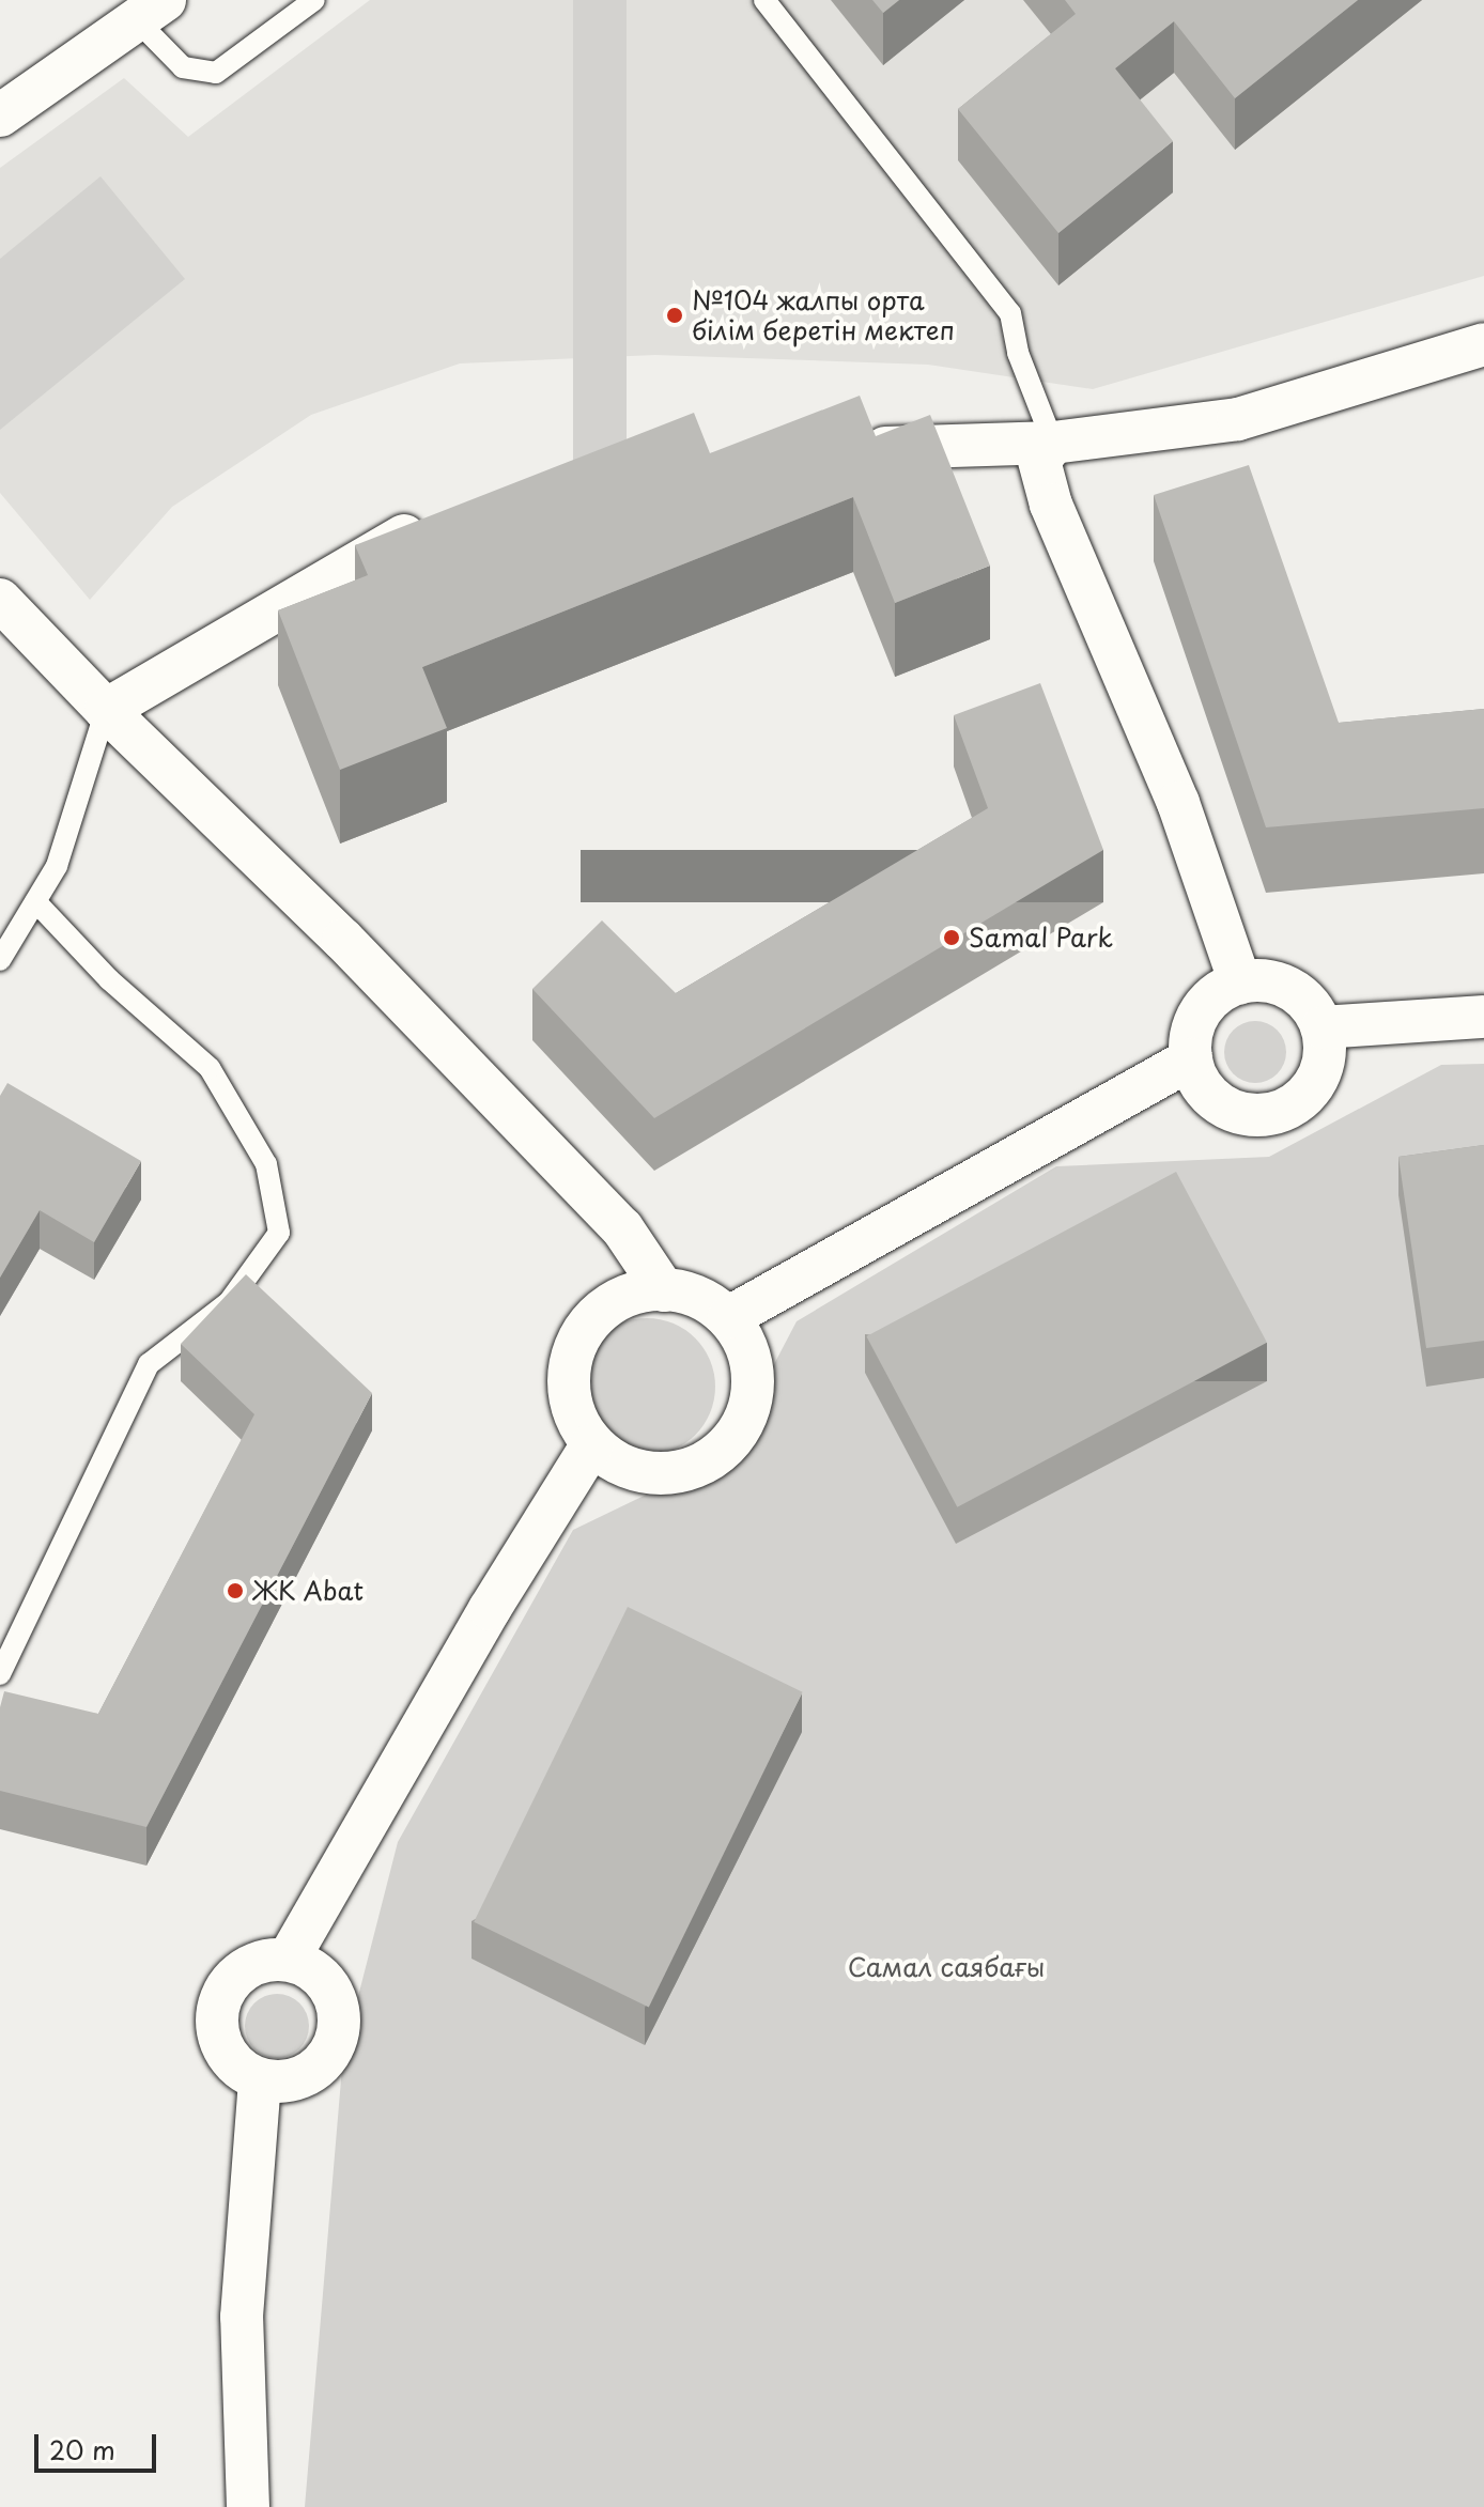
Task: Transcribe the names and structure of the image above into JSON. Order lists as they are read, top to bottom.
{
  "parks": ["Самал саябағы"],
  "places": ["№104 жалпы орта білім беретін мектеп", "Samal Park", "ЖК Abat"],
  "scale_bar": "20 m"
}
